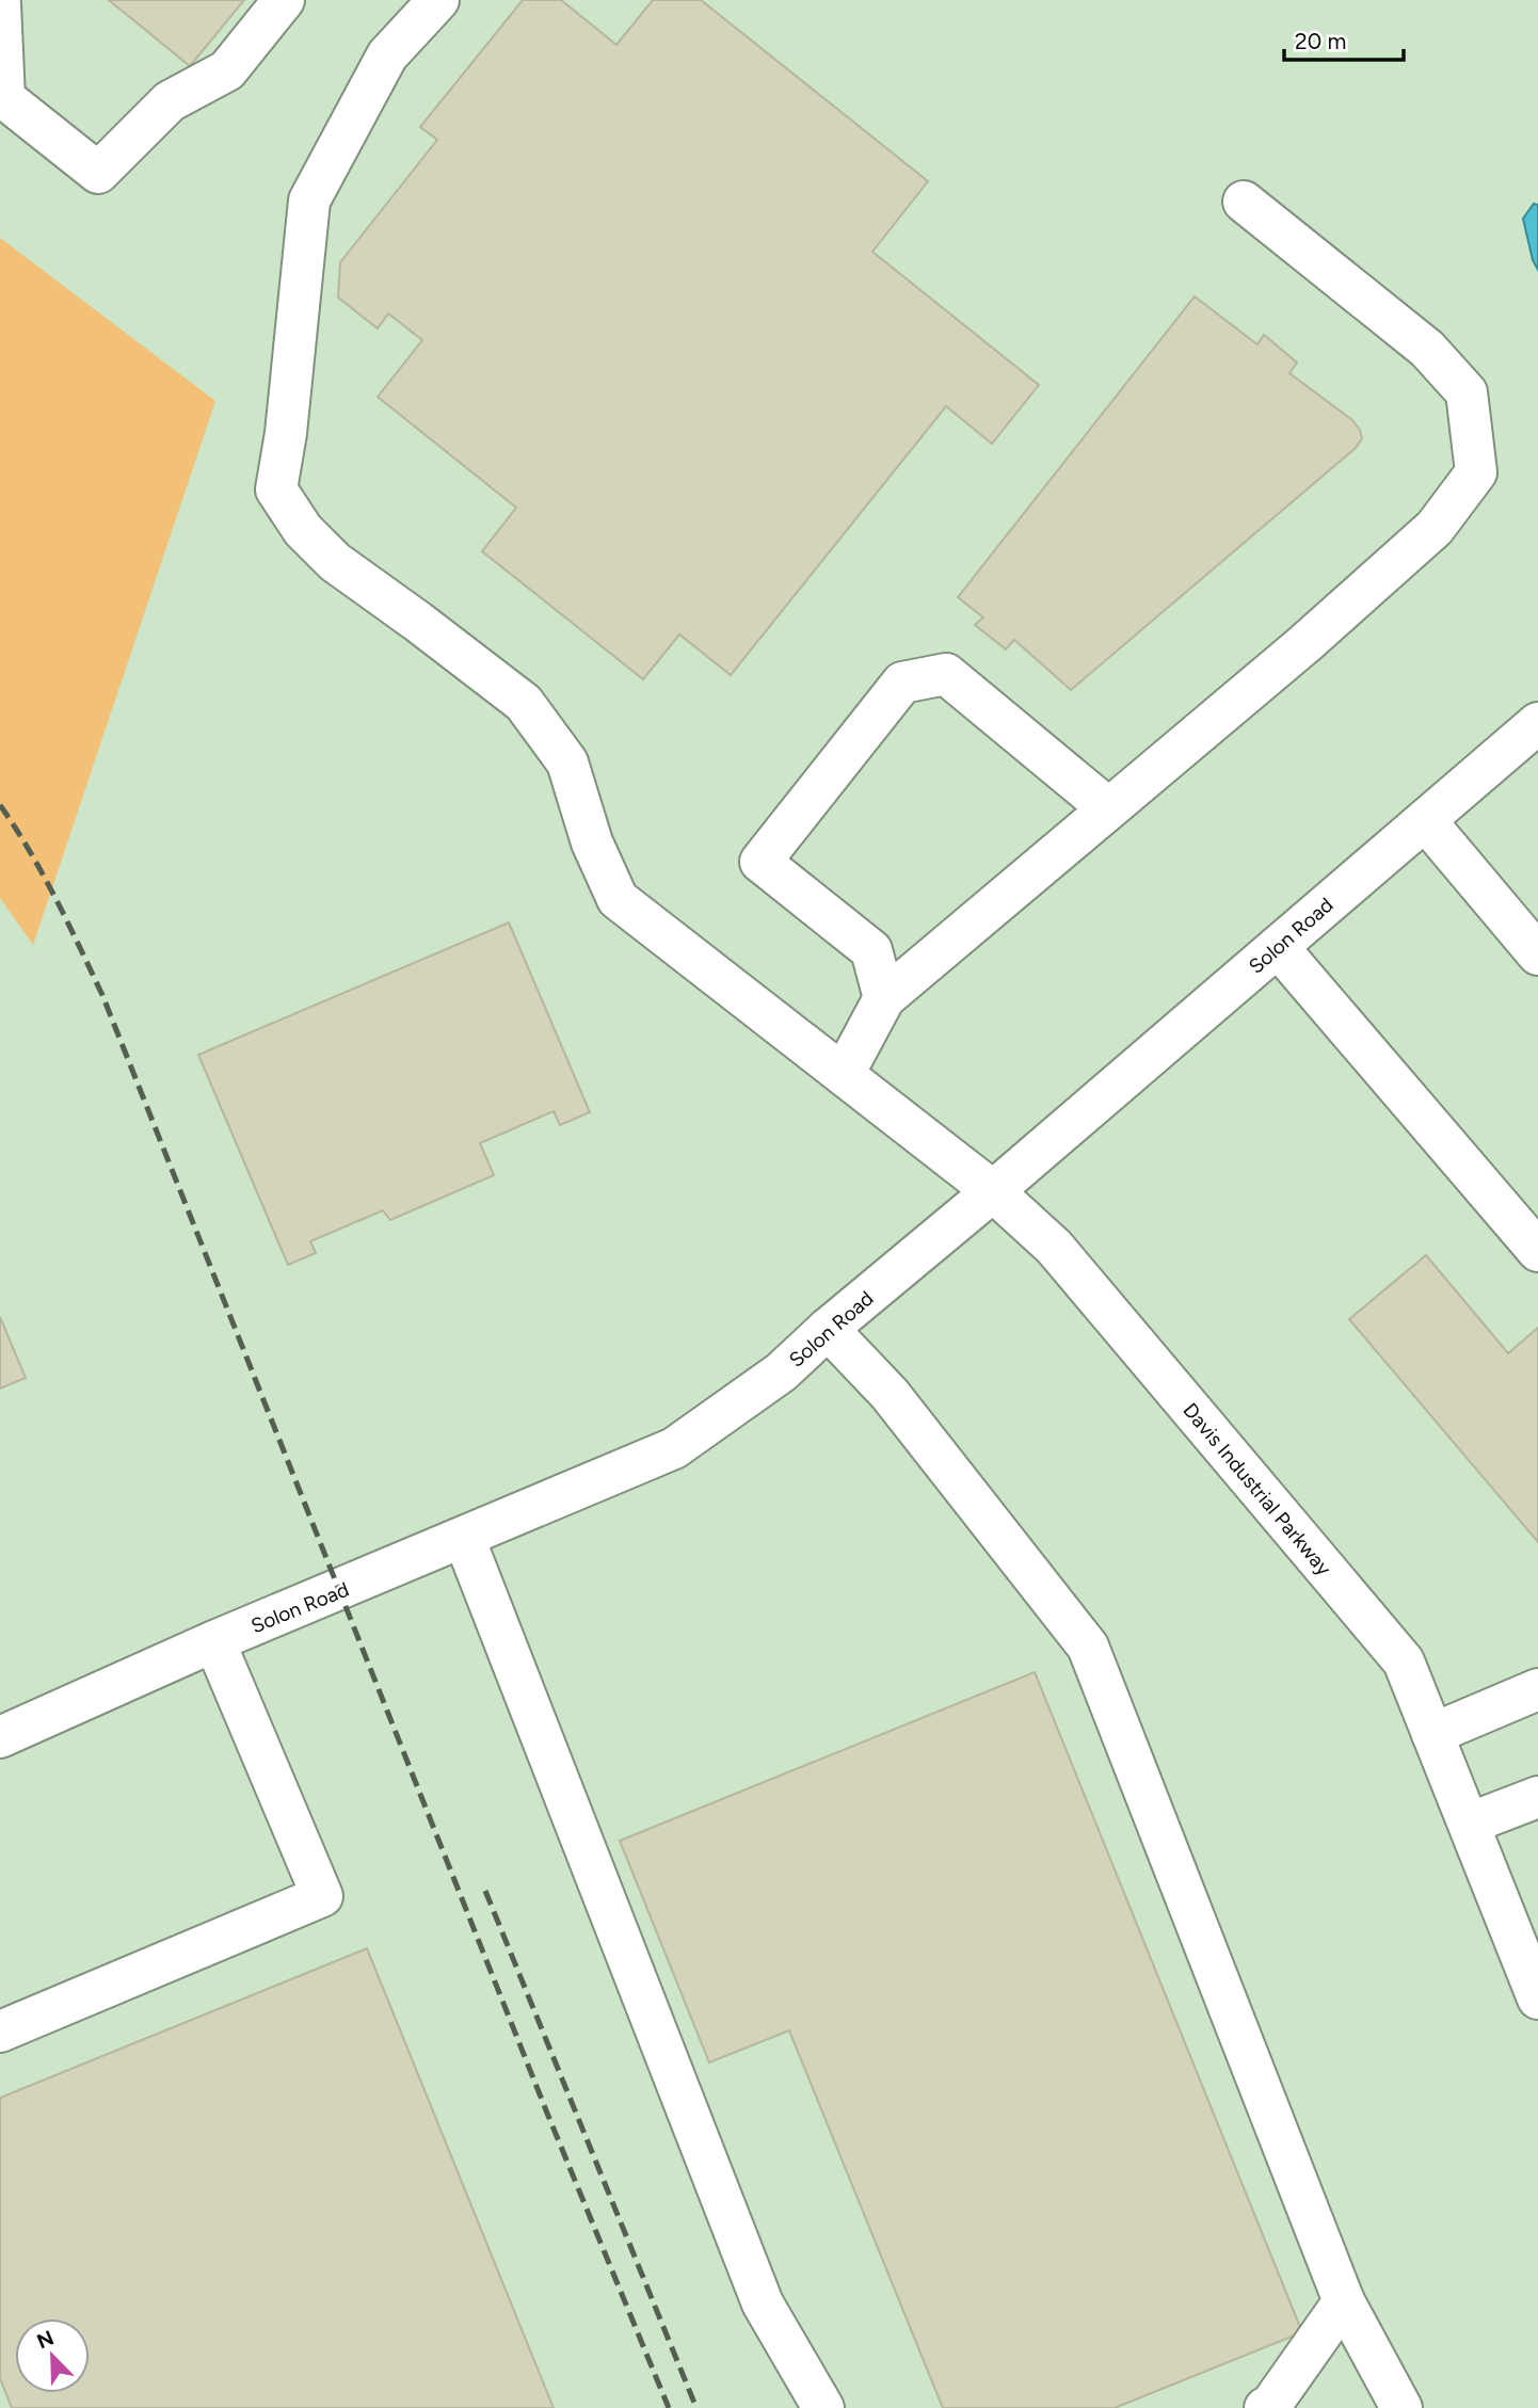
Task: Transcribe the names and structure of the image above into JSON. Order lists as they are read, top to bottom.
{
  "streets": {
    "street": ["Solon Road", "Davis Industrial Parkway"]
  },
  "crossings": [
    ["Solon Road", "Davis Industrial Parkway"]
  ],
  "scale_bar": "20 m",
  "north": "top left"
}
